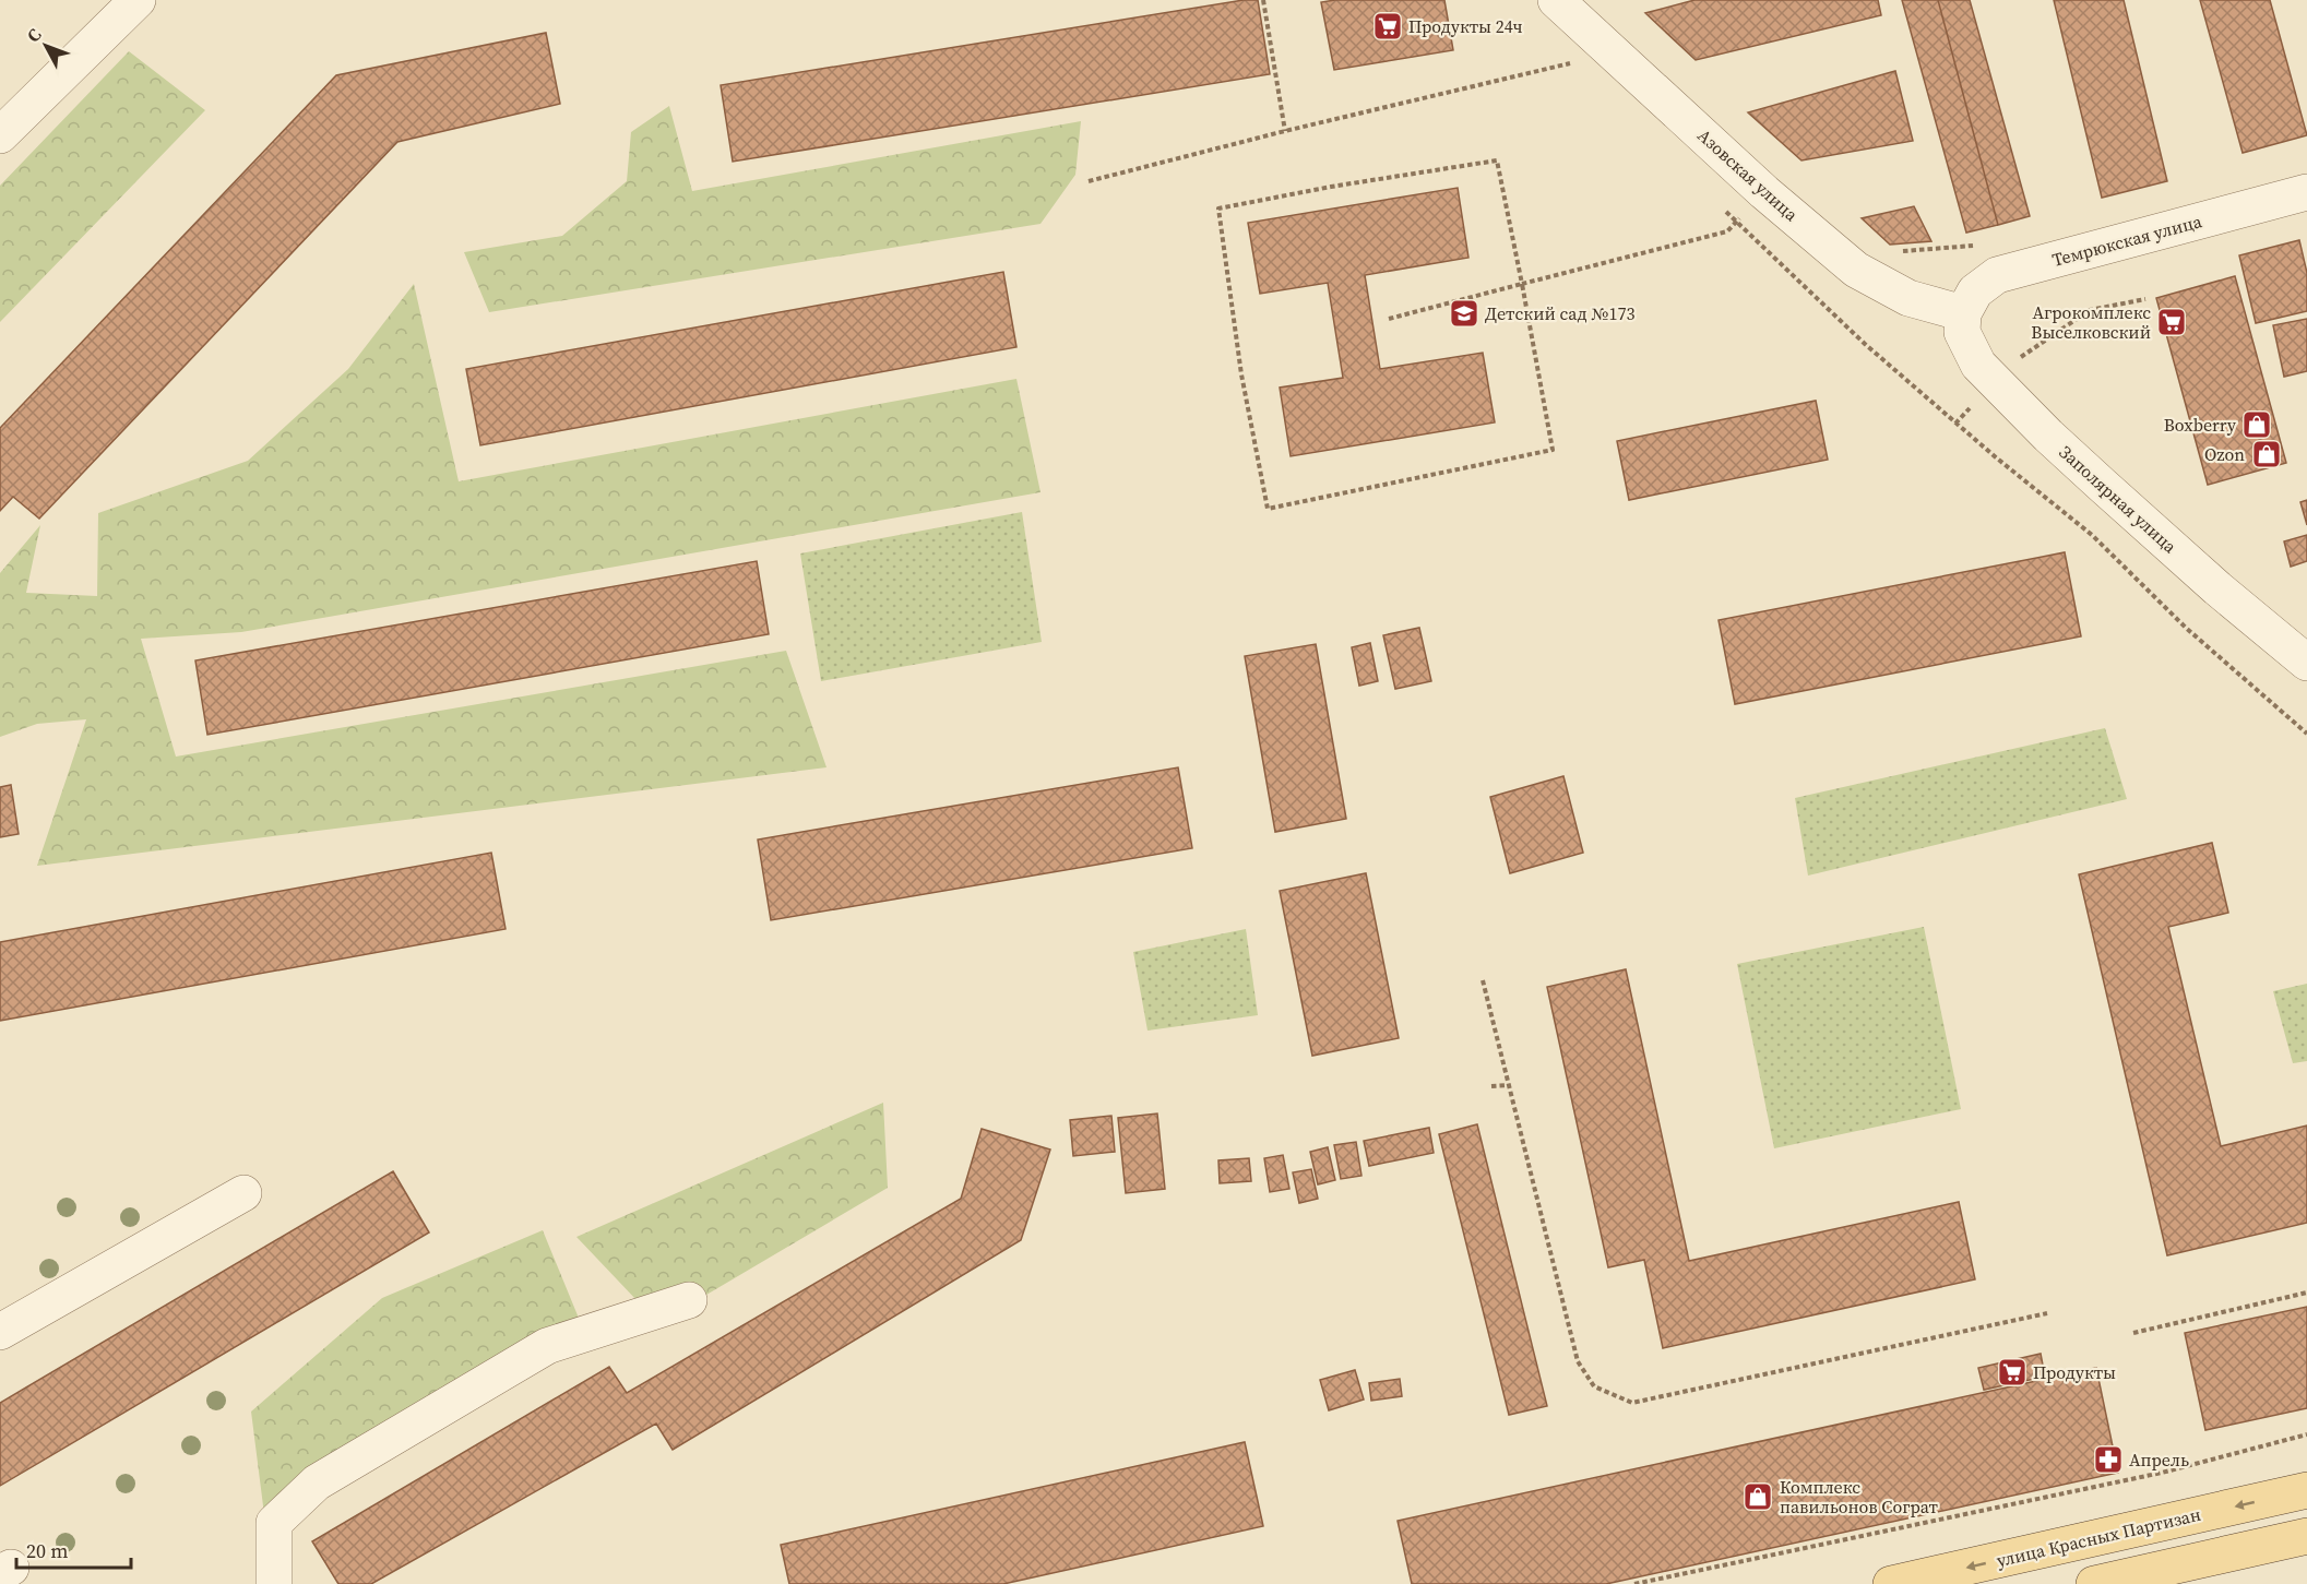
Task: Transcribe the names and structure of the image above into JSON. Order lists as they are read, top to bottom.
{
  "streets": {
    "main road": ["улица Красных Партизан"],
    "street": ["Азовская улица", "Темрюкская улица", "Заполярная улица"]
  },
  "crossings": [
    ["Азовская улица", "Темрюкская улица"],
    ["Азовская улица", "Заполярная улица"],
    ["Темрюкская улица", "Заполярная улица"]
  ],
  "places": {
    "supermarket": ["Продукты 24ч", "Агрокомплекс Выселковский", "Продукты"],
    "school or university": ["Детский cад №173"],
    "shop": ["Boxberry", "Ozon", "Комплекс павильонов Сограт"],
    "pharmacy": ["Апрель"]
  },
  "scale_bar": "20 m",
  "north": "top left"
}
